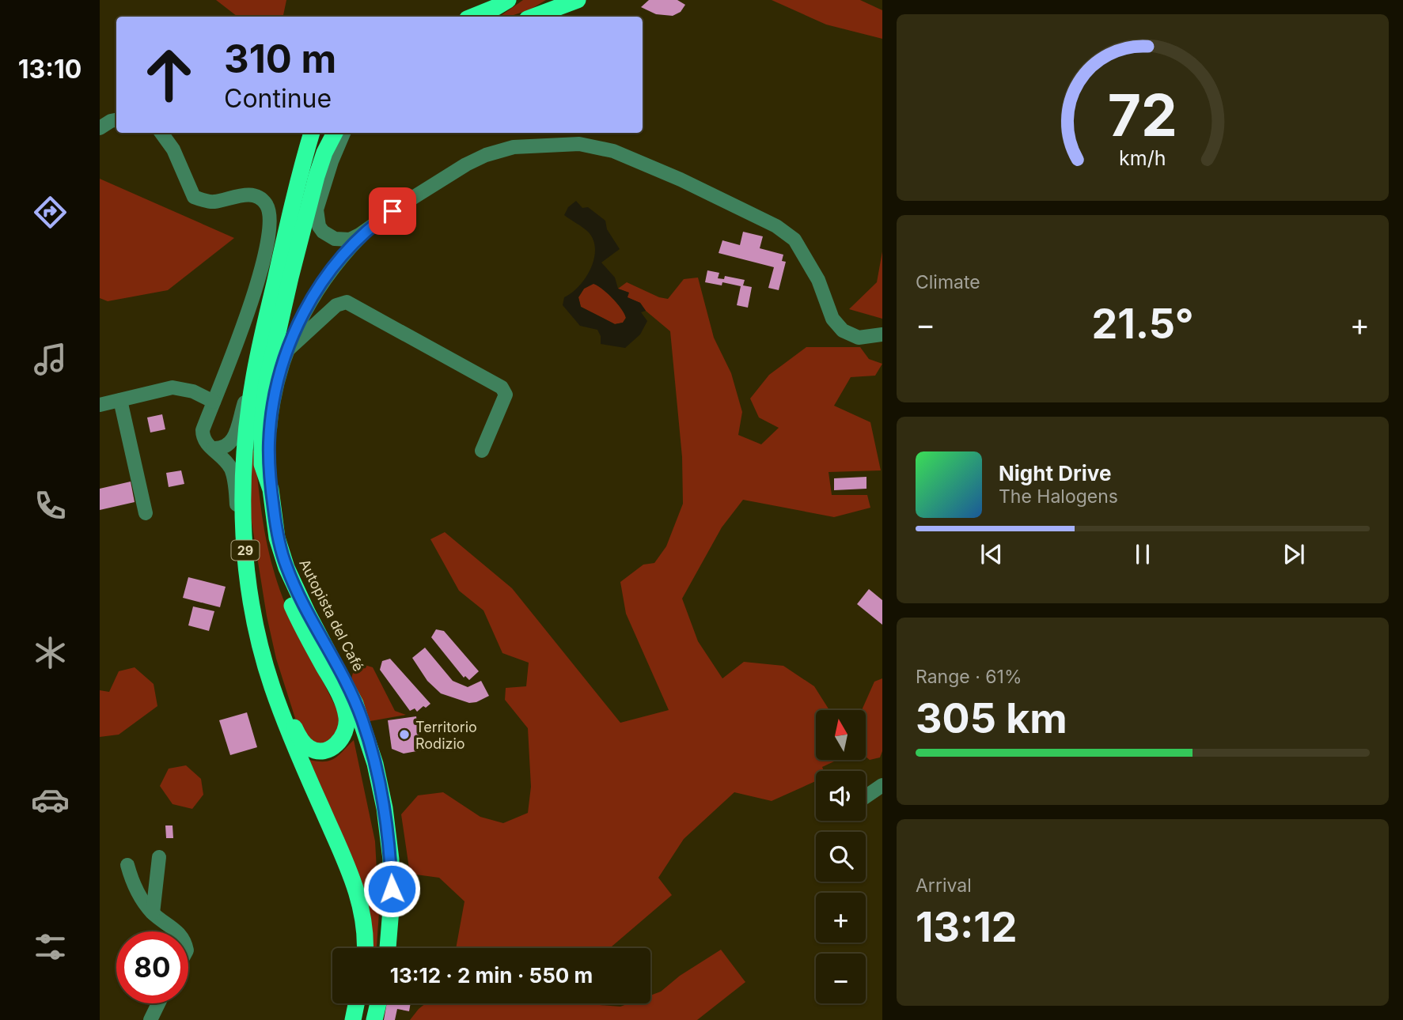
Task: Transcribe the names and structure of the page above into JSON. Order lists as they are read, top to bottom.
{
  "streets": {
    "highway": ["29", "Autopista del Café"]
  },
  "places": ["Territorio Rodizio"],
  "north": "top",
  "page": {
    "tabs": "13:10",
    "turn": ["310 m", "Continue"],
    "tile": [
      "Climate",
      ["Range · 61%", "305 km"],
      ["Arrival", "13:12"]
    ],
    "heat": ["−", "21.5°", "+"],
    "song": ["Night Drive", "The Halogens"],
    "map_buttons": ["+", "−"],
    "limit": "80",
    "trip": "13:12 · 2 min · 550 m",
    "gauge": ["72", "km/h"]
  }
}
